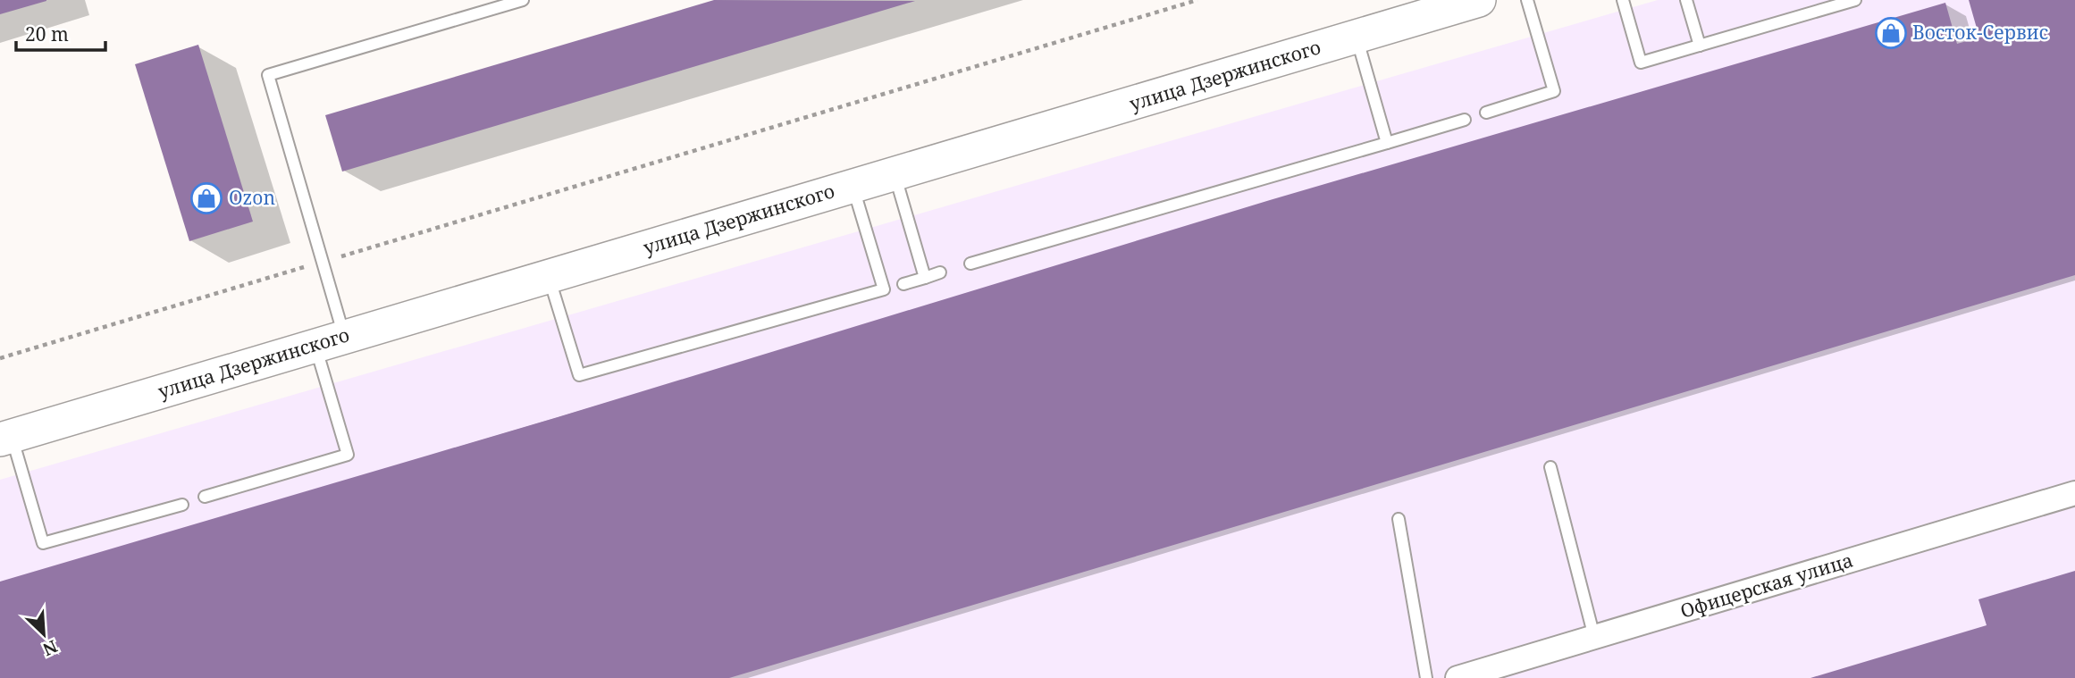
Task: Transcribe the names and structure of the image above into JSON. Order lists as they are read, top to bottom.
{
  "streets": {
    "main road": ["улица Дзержинского"],
    "street": ["Офицерская улица"]
  },
  "places": {
    "shop": ["Восток-Сервис", "Ozon"]
  },
  "scale_bar": "20 m",
  "north": "bottom right"
}
